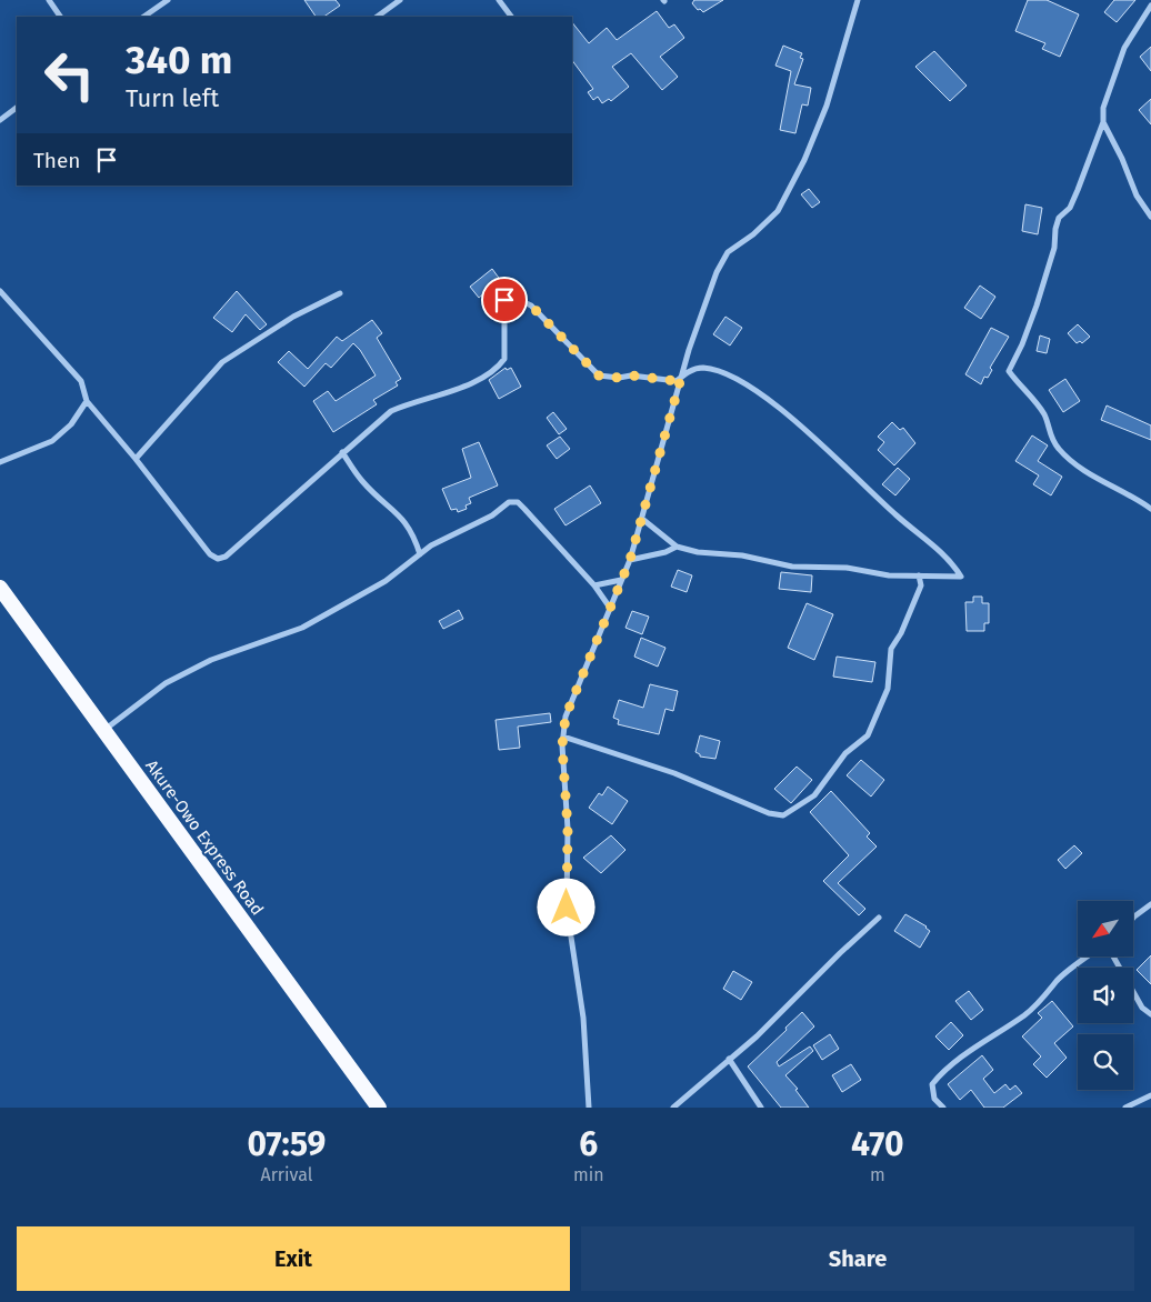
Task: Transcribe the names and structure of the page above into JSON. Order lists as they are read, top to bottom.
{
  "streets": {
    "highway": ["Akure-Owo Express Road"]
  },
  "north": "bottom left",
  "page": {
    "turn": ["340 m", "Turn left"],
    "then": "Then",
    "eta": [
      "07:59",
      "Arrival",
      "6",
      "min",
      "470",
      "m"
    ],
    "buttons": ["Exit", "Share"]
  }
}
